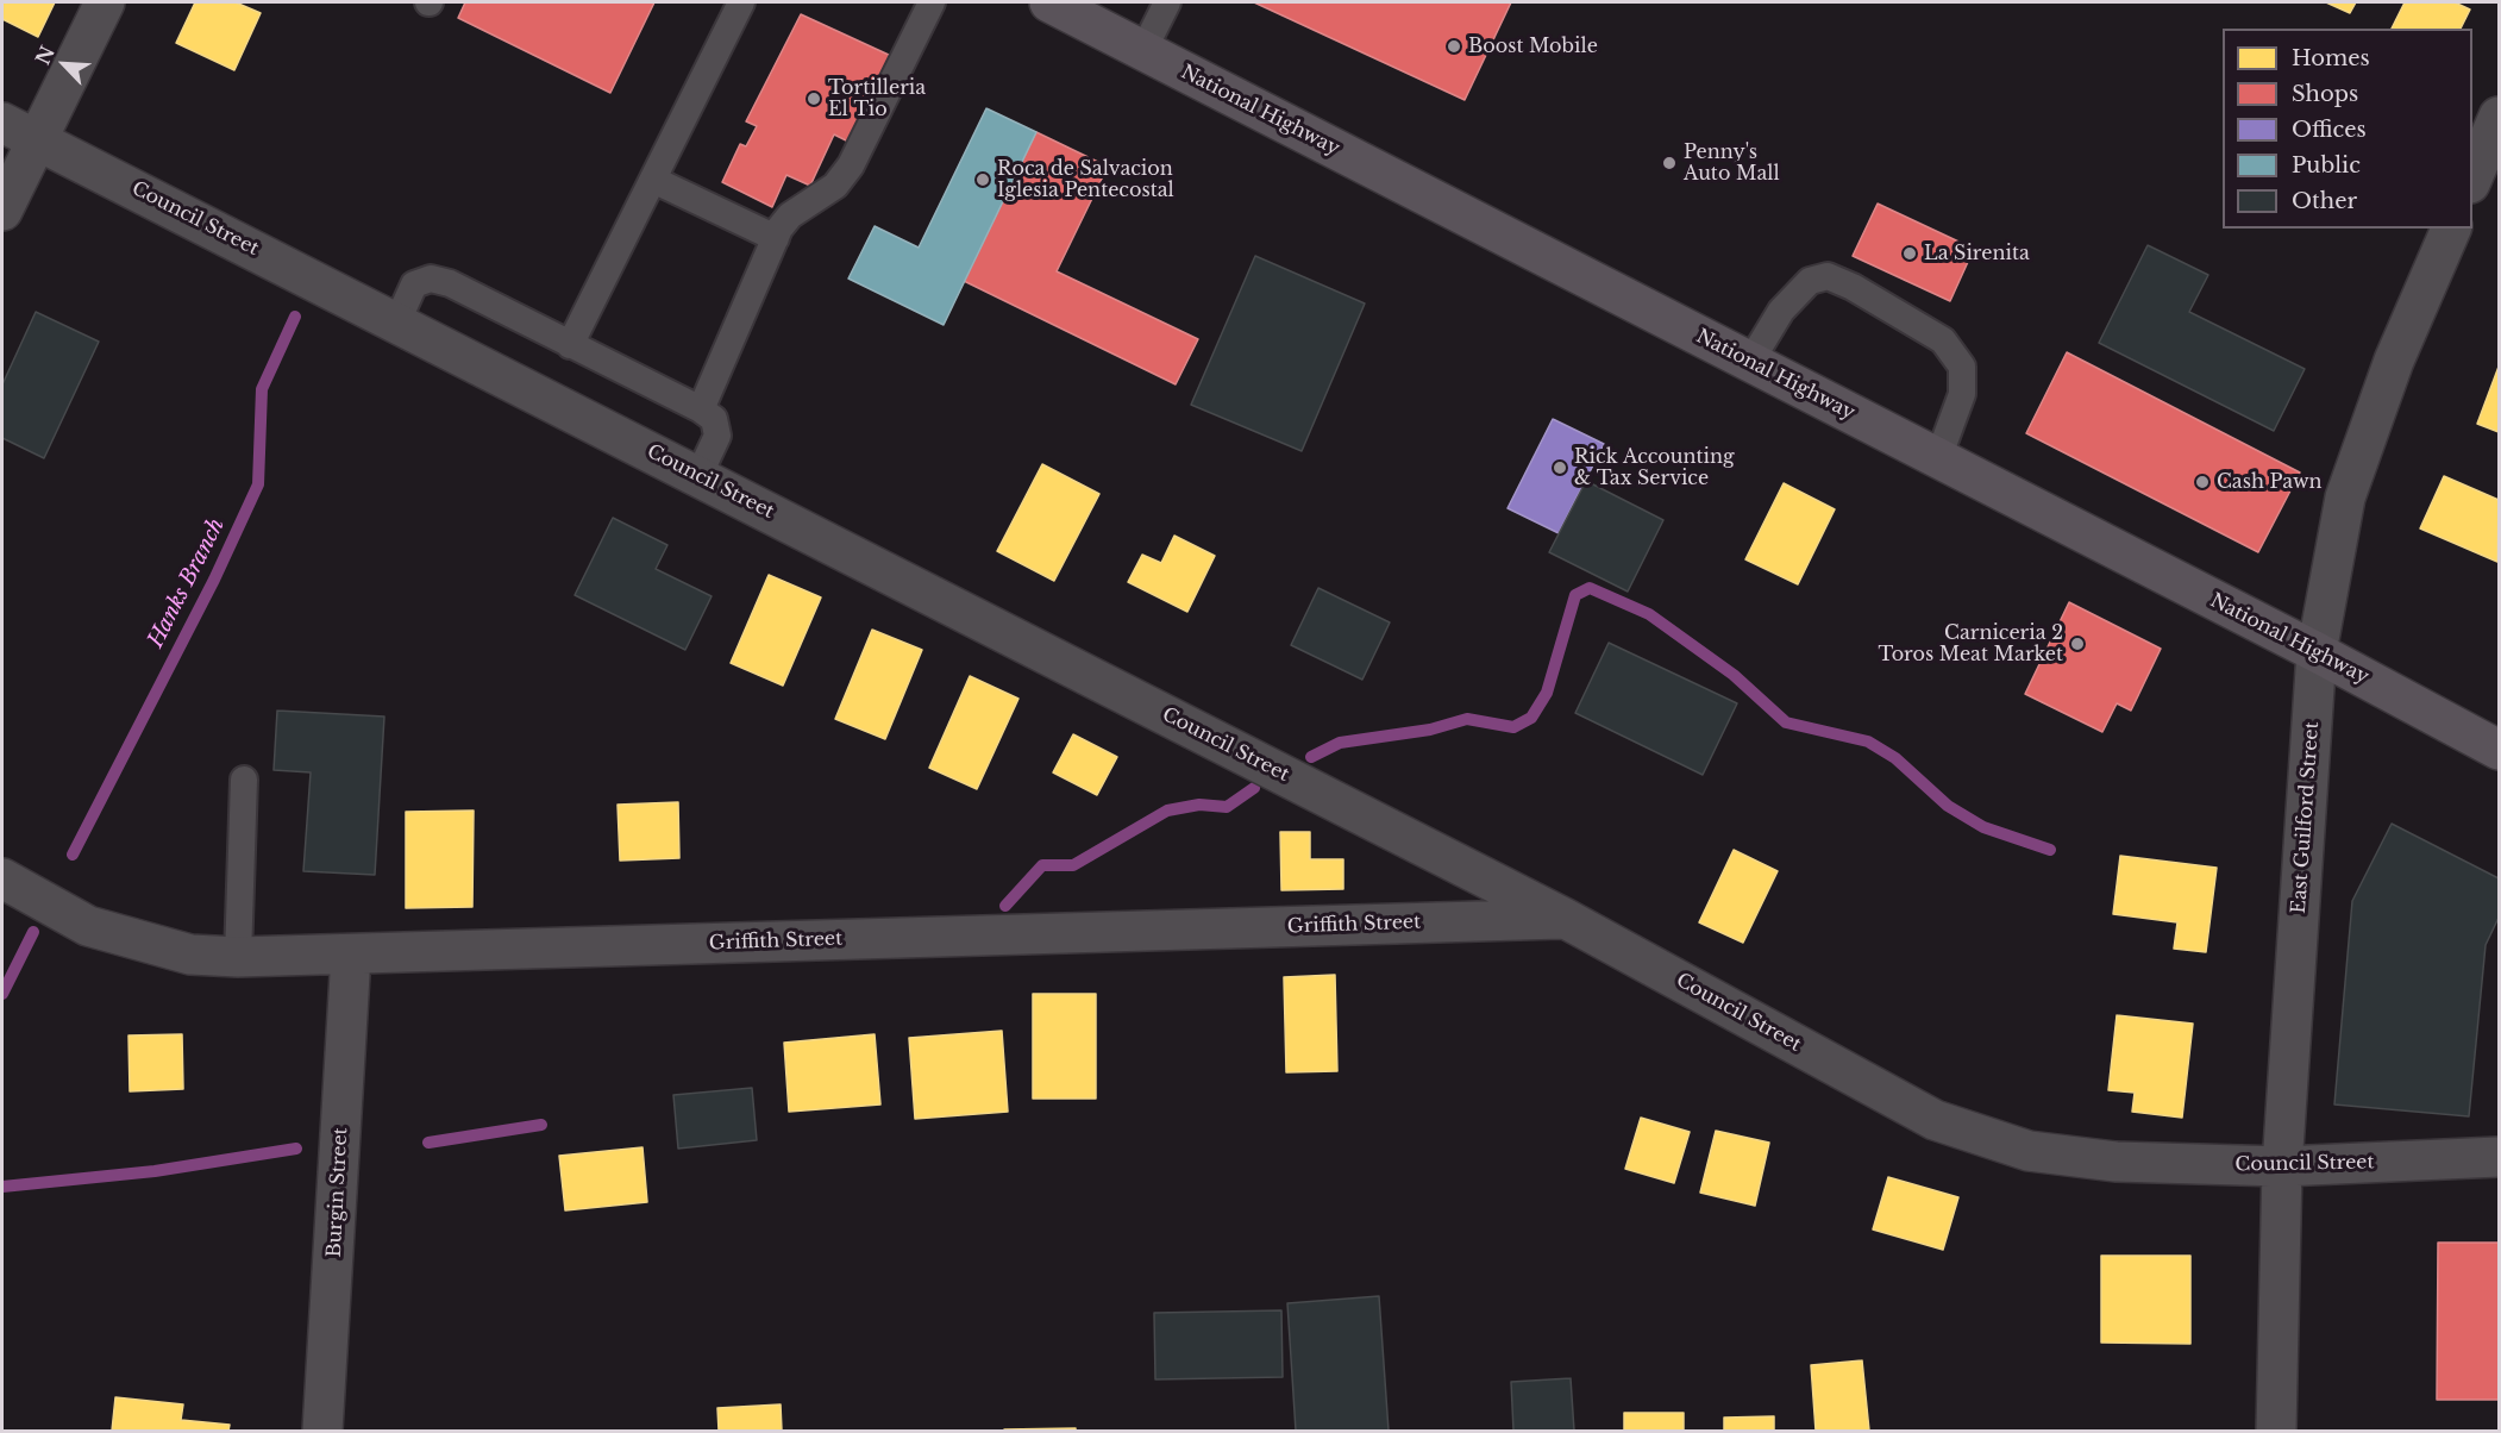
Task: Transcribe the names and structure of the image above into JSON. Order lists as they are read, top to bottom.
{
  "streets": {
    "main road": ["National Highway"],
    "street": [
      "Council Street",
      "East Guilford Street",
      "Griffith Street",
      "Burgin Street"
    ]
  },
  "crossings": [
    ["National Highway", "East Guilford Street"],
    ["Council Street", "East Guilford Street"],
    ["Council Street", "Griffith Street"],
    ["Griffith Street", "Burgin Street"]
  ],
  "water": ["Hanks Branch"],
  "places": [
    "Boost Mobile",
    "Tortilleria El Tio",
    "Penny's Auto Mall",
    "Roca de Salvacion Iglesia Pentecostal",
    "La Sirenita",
    "Rick Accounting & Tax Service",
    "Cash Pawn",
    "Carniceria 2 Toros Meat Market"
  ],
  "legend": [
    "Homes",
    "Shops",
    "Offices",
    "Public",
    "Other"
  ],
  "north": "top left"
}
